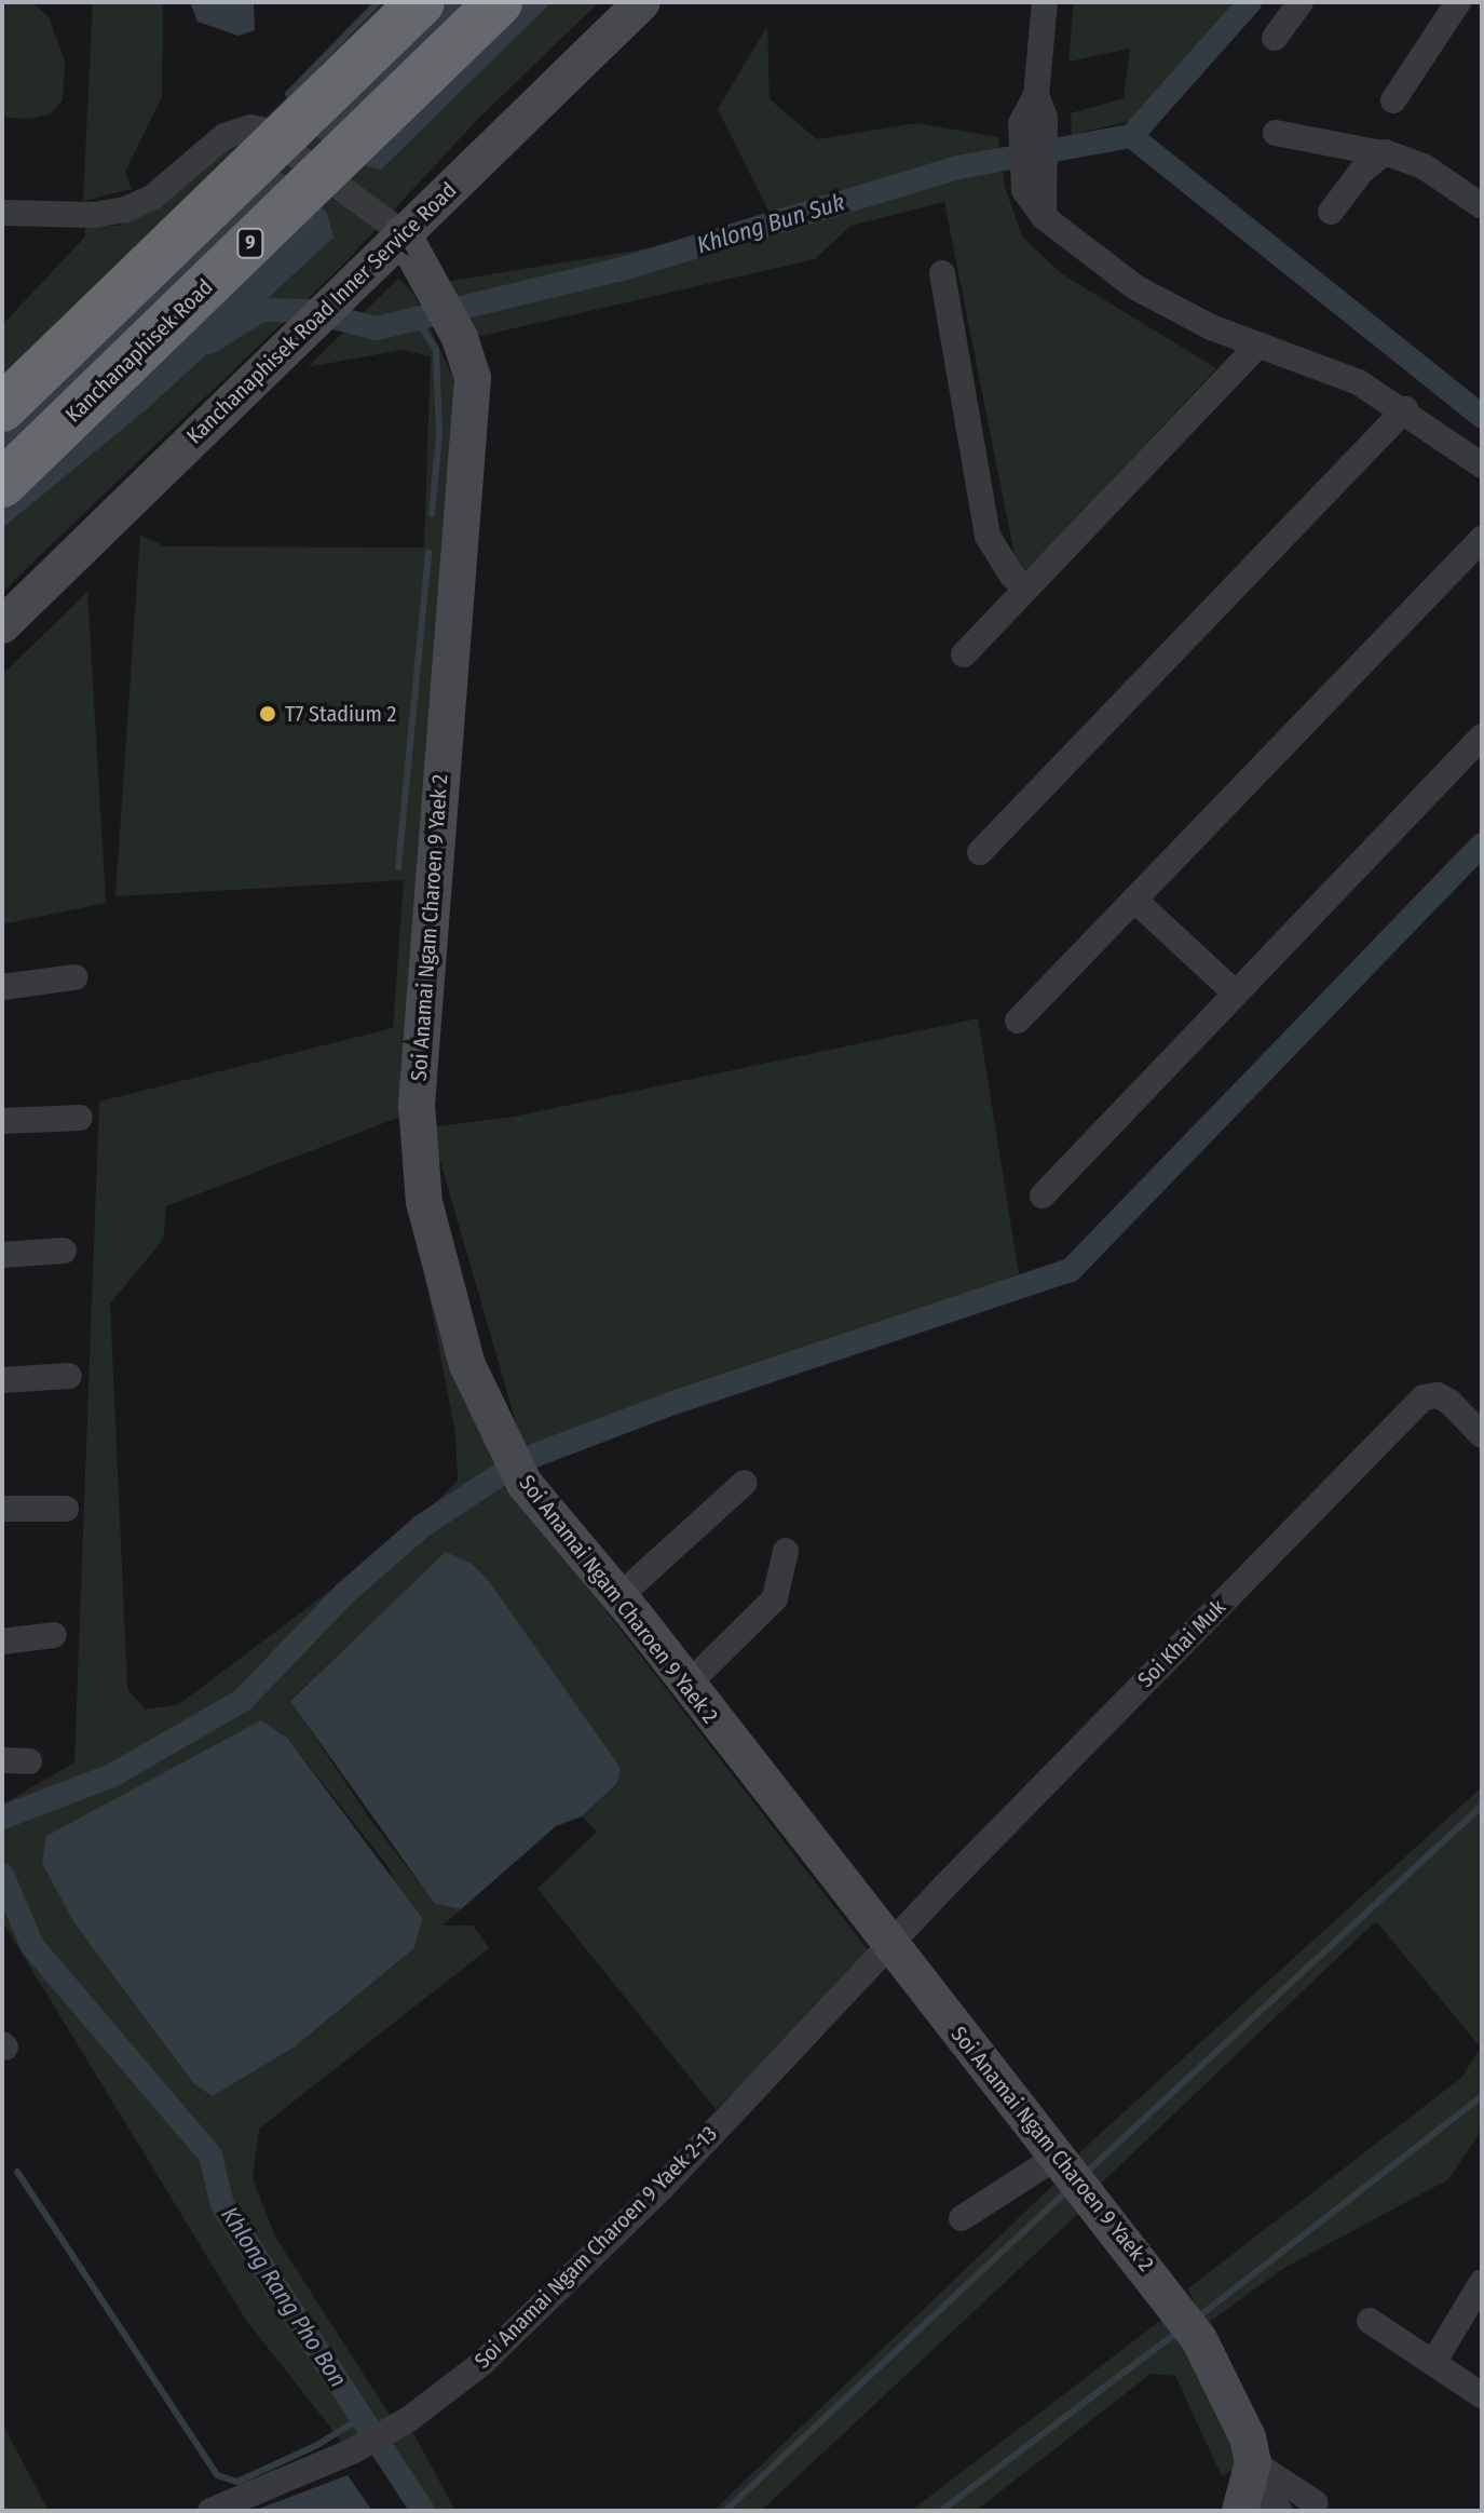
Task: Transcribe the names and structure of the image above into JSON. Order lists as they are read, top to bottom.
{
  "streets": {
    "highway": ["9", "Kanchanaphisek Road"],
    "street": [
      "Kanchanaphisek Road Inner Service Road",
      "Soi Anamai Ngam Charoen 9 Yaek 2",
      "Soi Khai Muk",
      "Soi Anamai Ngam Charoen 9 Yaek 2-13"
    ]
  },
  "crossings": [
    ["Kanchanaphisek Road Inner Service Road", "Soi Anamai Ngam Charoen 9 Yaek 2"],
    ["Soi Anamai Ngam Charoen 9 Yaek 2", "Soi Khai Muk"],
    ["Soi Anamai Ngam Charoen 9 Yaek 2", "Soi Anamai Ngam Charoen 9 Yaek 2-13"],
    ["Soi Khai Muk", "Soi Anamai Ngam Charoen 9 Yaek 2-13"]
  ],
  "water": ["Khlong Bun Suk", "Khlong Rang Pho Bon"],
  "places": ["T7 Stadium 2"]
}
